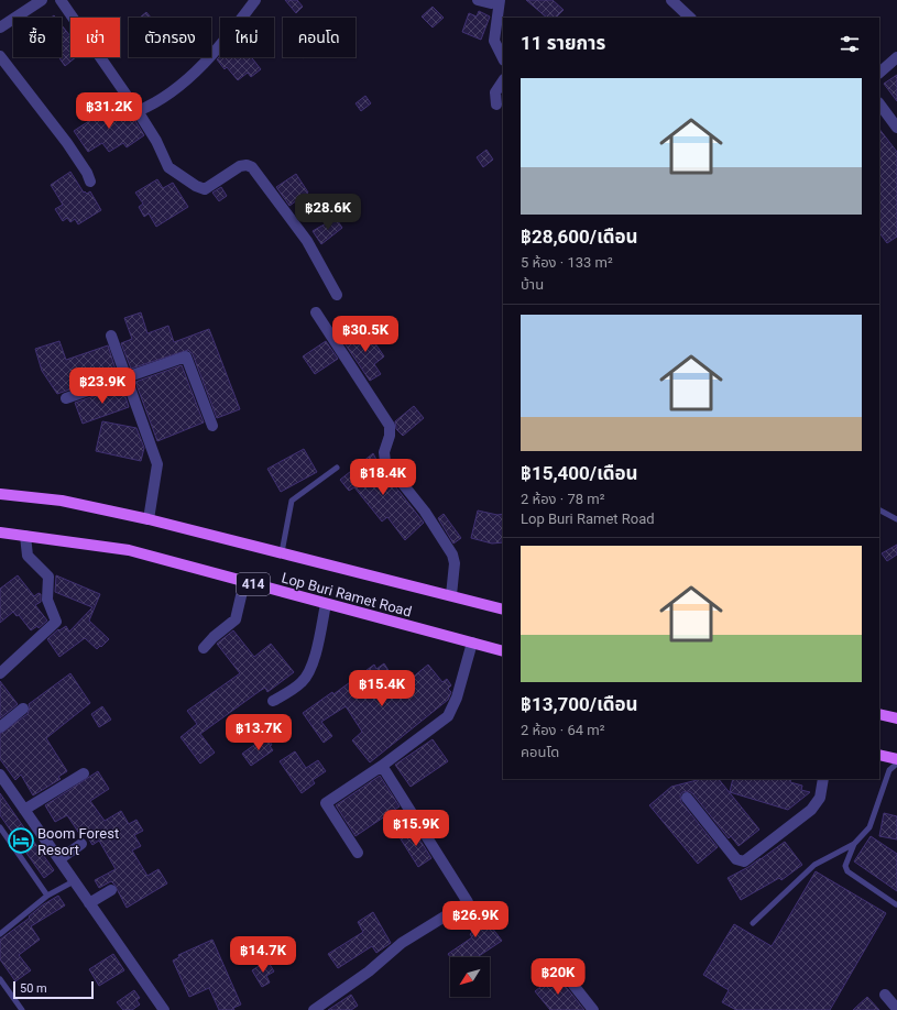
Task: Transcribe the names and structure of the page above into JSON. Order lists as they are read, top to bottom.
{
  "streets": {
    "main road": ["414", "Lop Buri Ramet Road"]
  },
  "places": {
    "hotel": ["Boom Forest Resort"]
  },
  "scale_bar": "50 m",
  "north": "bottom left",
  "page": {
    "chip": [
      "ซื้อ",
      "เช่า",
      "ตัวกรอง",
      "ใหม่",
      "คอนโด"
    ],
    "heading": "11 รายการ",
    "list": [
      {
        "name": "฿28,600/เดือน",
        "note": "5 ห้อง · 133 m² · บ้าน"
      },
      {
        "name": "฿15,400/เดือน",
        "note": "2 ห้อง · 78 m² · Lop Buri Ramet Road"
      },
      {
        "name": "฿13,700/เดือน",
        "note": "2 ห้อง · 64 m² · คอนโด"
      }
    ],
    "price": [
      "฿31.2K",
      "฿28.6K",
      "฿30.5K",
      "฿23.9K",
      "฿18.4K",
      "฿15.4K",
      "฿13.7K",
      "฿15.9K",
      "฿26.9K",
      "฿14.7K",
      "฿20K"
    ],
    "scale": "50 m"
  }
}
